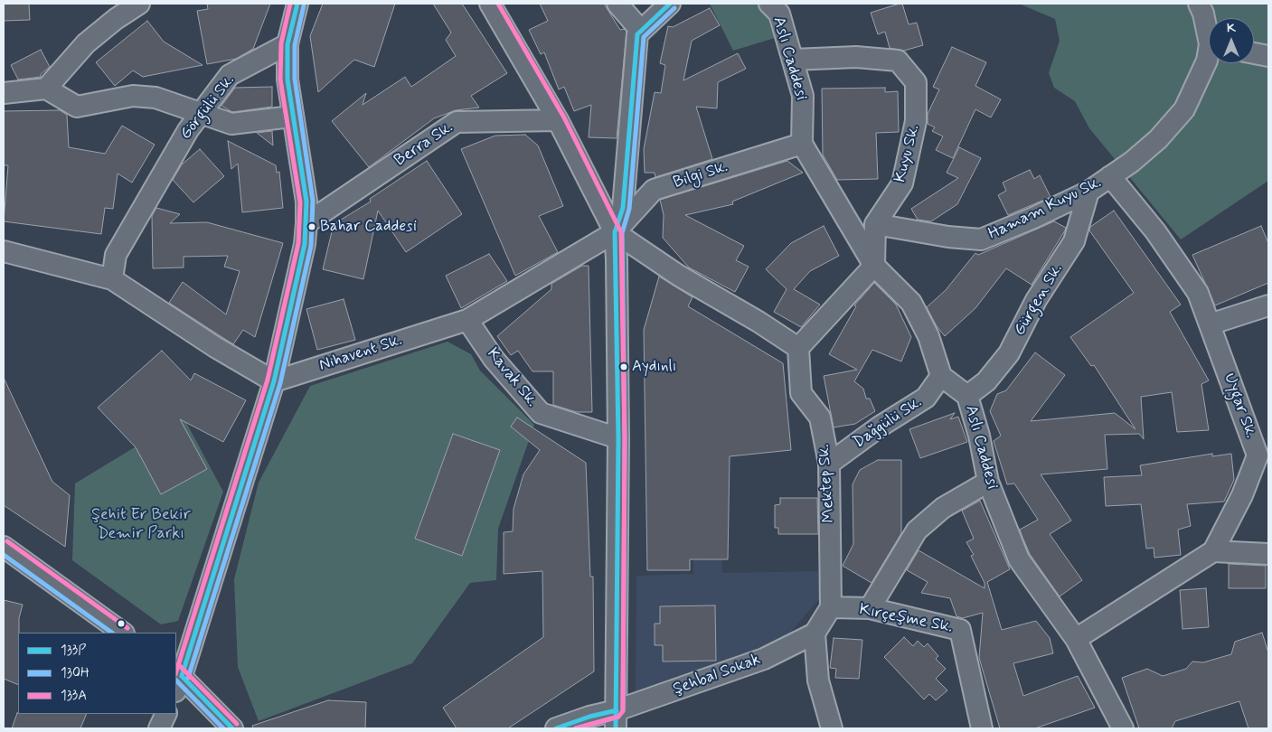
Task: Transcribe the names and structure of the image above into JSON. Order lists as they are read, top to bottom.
{
  "streets": {
    "street": [
      "Aslı Caddesi",
      "Görgülü Sk.",
      "Berra Sk.",
      "Kuyu Sk.",
      "Bilgi Sk.",
      "Hamam Kuyu Sk.",
      "Gürgen Sk.",
      "Nihavent Sk.",
      "Kavak Sk.",
      "Uygar Sk.",
      "Dağgülü Sk.",
      "Mektep Sk.",
      "Kırçeşme Sk.",
      "Şehbal Sokak"
    ]
  },
  "crossings": [
    ["Aslı Caddesi", "Kuyu Sk."],
    ["Aslı Caddesi", "Bilgi Sk."],
    ["Aslı Caddesi", "Gürgen Sk."],
    ["Aslı Caddesi", "Dağgülü Sk."],
    ["Kuyu Sk.", "Hamam Kuyu Sk."],
    ["Bilgi Sk.", "Nihavent Sk."],
    ["Hamam Kuyu Sk.", "Gürgen Sk."],
    ["Hamam Kuyu Sk.", "Uygar Sk."],
    ["Nihavent Sk.", "Kavak Sk."],
    ["Dağgülü Sk.", "Mektep Sk."],
    ["Mektep Sk.", "Kırçeşme Sk."]
  ],
  "parks": ["Şehit Er Bekir Demir Parkı"],
  "places": ["Bahar Caddesi", "Aydınlı"],
  "lines": ["transit line 133P", "transit line 133A", "transit line 130H"],
  "legend": ["133P", "130H", "133A"],
  "north": "top"
}
